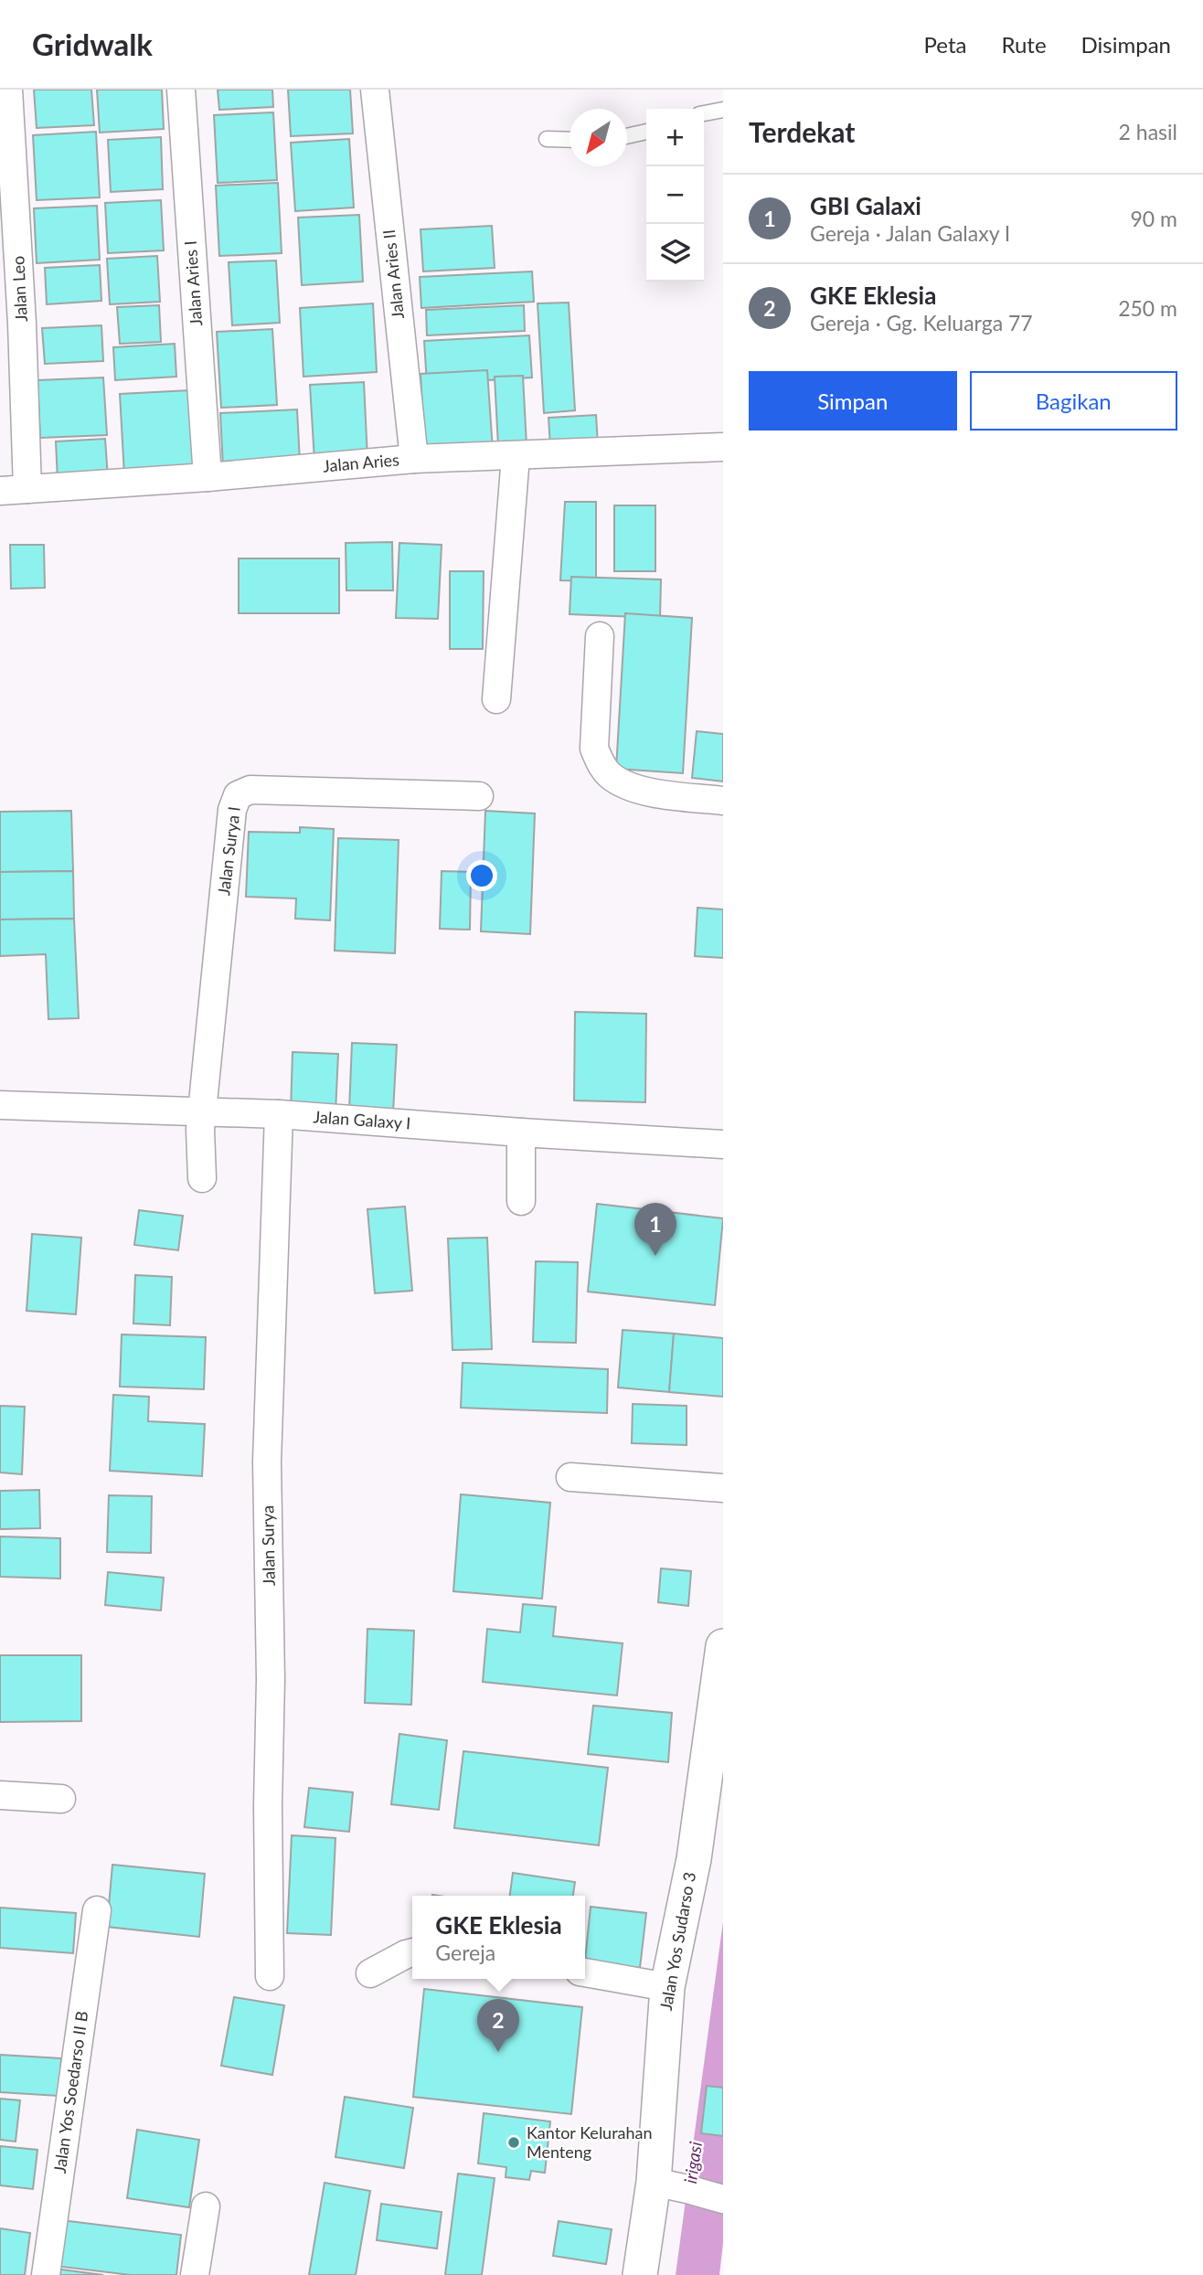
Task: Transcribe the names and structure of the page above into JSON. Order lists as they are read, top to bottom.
{
  "streets": {
    "street": [
      "Jalan Aries II",
      "Jalan Aries I",
      "Jalan Leo",
      "Jalan Aries",
      "Jalan Surya I",
      "Jalan Galaxy I",
      "Jalan Surya",
      "Jalan Yos Sudarso 3",
      "Jalan Yos Soedarso II B"
    ]
  },
  "crossings": [
    ["Jalan Aries II", "Jalan Aries"],
    ["Jalan Aries I", "Jalan Aries"],
    ["Jalan Leo", "Jalan Aries"],
    ["Jalan Surya I", "Jalan Galaxy I"],
    ["Jalan Galaxy I", "Jalan Surya"]
  ],
  "water": ["irigasi"],
  "places": ["Kantor Kelurahan Menteng"],
  "north": "bottom left",
  "page": {
    "header": "Gridwalk",
    "nav": ["Peta", "Rute", "Disimpan"],
    "heading": ["Terdekat", "2 hasil"],
    "map_buttons": ["+", "−"],
    "list": [
      {
        "mark": "1",
        "name": "GBI Galaxi",
        "note": "Gereja · Jalan Galaxy I",
        "value": "90 m"
      },
      {
        "mark": "2",
        "name": "GKE Eklesia",
        "note": "Gereja · Gg. Keluarga 77",
        "value": "250 m"
      }
    ],
    "buttons": ["Simpan", "Bagikan"],
    "pins": ["1", "2"],
    "popup": ["GKE Eklesia", "Gereja"]
  }
}
